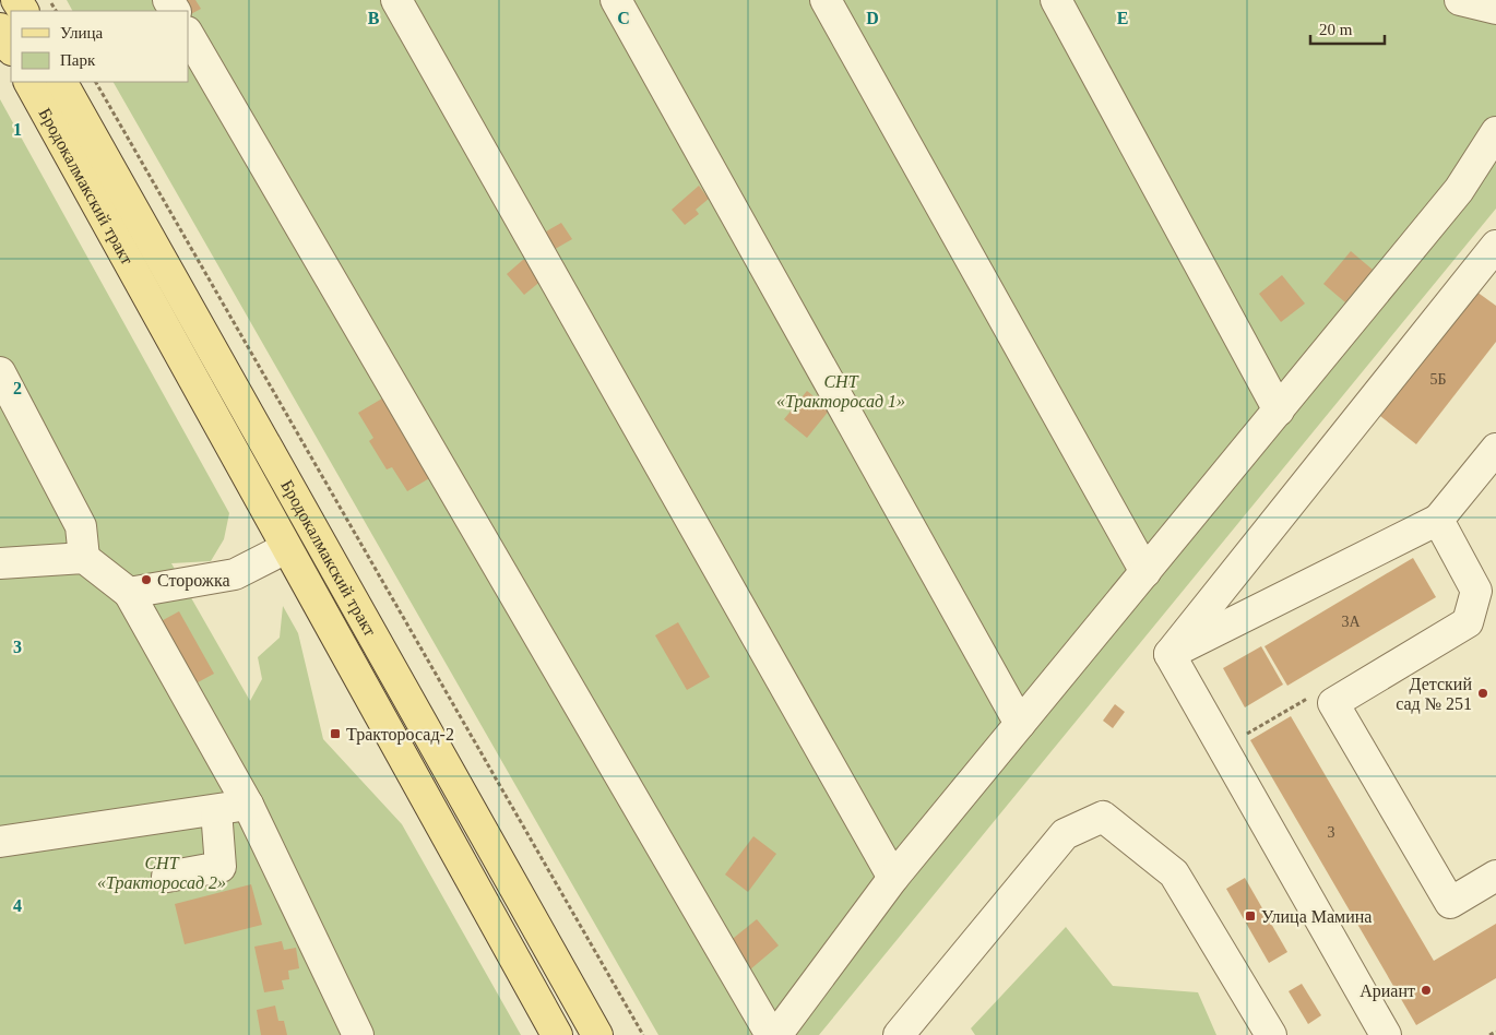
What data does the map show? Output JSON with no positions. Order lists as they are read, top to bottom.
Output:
{
  "streets": {
    "main road": ["Бродокалмакский тракт"]
  },
  "parks": ["СНТ «Тракторосад 1»", "СНТ «Тракторосад 2»"],
  "places": {
    "other": ["Сторожка", "Детский сад № 251", "Ариант"],
    "transit": ["Тракторосад-2", "Улица Мамина"]
  },
  "house_numbers": ["5Б", "3А", "3"],
  "legend": ["Улица", "Парк"],
  "scale_bar": "20 m",
  "grid": {
    "columns": [
      "B",
      "C",
      "D",
      "E"
    ],
    "rows": [
      "1",
      "2",
      "3",
      "4"
    ]
  }
}
